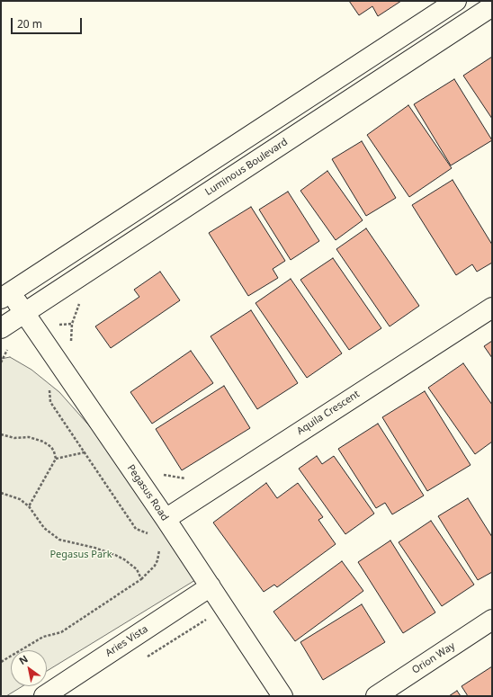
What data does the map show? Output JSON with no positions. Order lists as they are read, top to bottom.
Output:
{
  "streets": {
    "street": [
      "Luminous Boulevard",
      "Aquila Crescent",
      "Pegasus Road",
      "Aries Vista",
      "Orion Way"
    ]
  },
  "crossings": [
    ["Luminous Boulevard", "Pegasus Road"],
    ["Aquila Crescent", "Pegasus Road"],
    ["Pegasus Road", "Aries Vista"]
  ],
  "parks": ["Pegasus Park"],
  "scale_bar": "20 m",
  "north": "top left"
}
